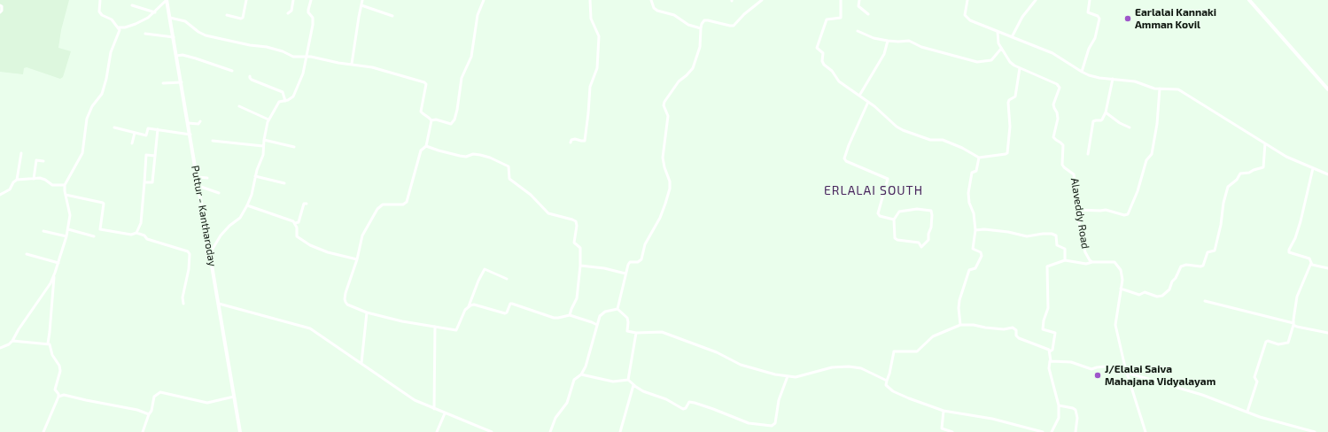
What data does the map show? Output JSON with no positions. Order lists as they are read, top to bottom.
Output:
{
  "streets": {
    "main road": ["Puttur - Kantharoday"],
    "street": ["Alaveddy Road"]
  },
  "districts": ["ERLALAI SOUTH"],
  "places": ["Earlalai Kannaki Amman Kovil", "J/Elalai Saiva Mahajana Vidyalayam"]
}
